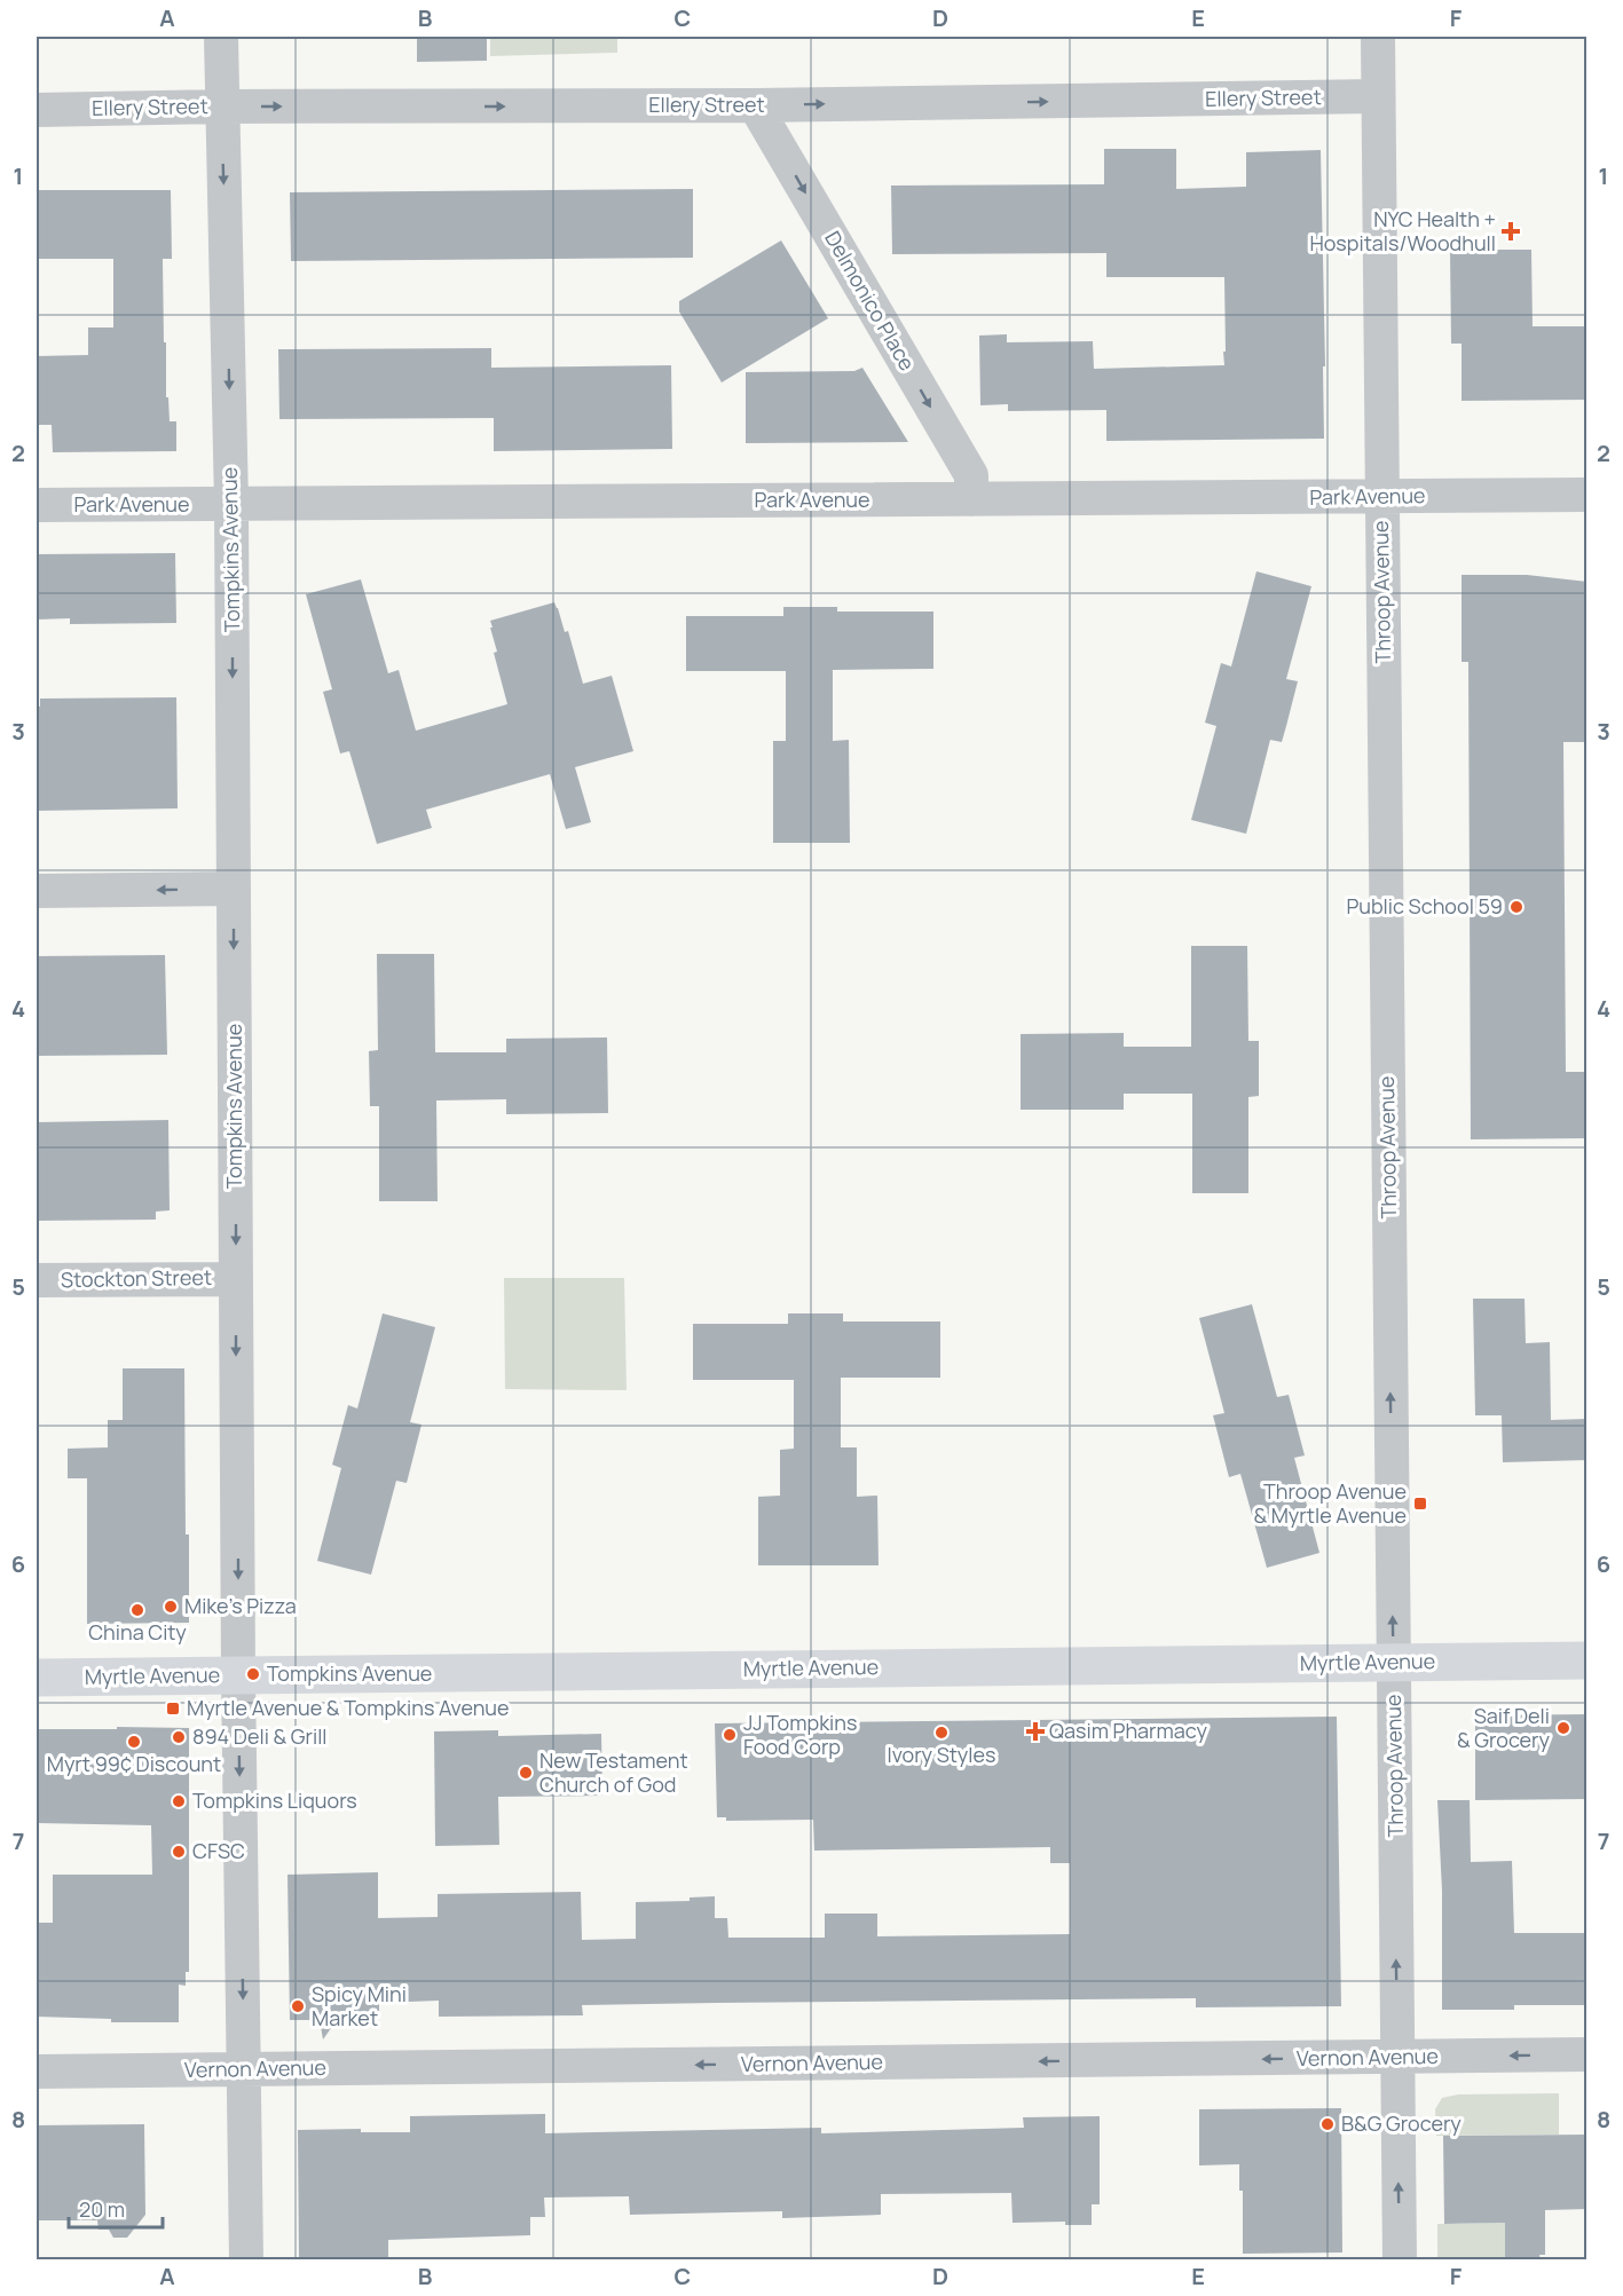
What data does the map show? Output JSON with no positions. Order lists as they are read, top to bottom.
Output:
{
  "streets": {
    "main road": ["Myrtle Avenue"],
    "street": [
      "Ellery Street",
      "Delmonico Place",
      "Park Avenue",
      "Tompkins Avenue",
      "Throop Avenue",
      "Stockton Street",
      "Vernon Avenue"
    ]
  },
  "crossings": [
    ["Ellery Street", "Delmonico Place"],
    ["Ellery Street", "Tompkins Avenue"],
    ["Ellery Street", "Throop Avenue"],
    ["Delmonico Place", "Park Avenue"],
    ["Park Avenue", "Tompkins Avenue"],
    ["Park Avenue", "Throop Avenue"],
    ["Tompkins Avenue", "Stockton Street"],
    ["Tompkins Avenue", "Myrtle Avenue"],
    ["Tompkins Avenue", "Vernon Avenue"],
    ["Throop Avenue", "Myrtle Avenue"],
    ["Throop Avenue", "Vernon Avenue"]
  ],
  "one_way": [
    "Ellery Street",
    "Delmonico Place",
    "Tompkins Avenue",
    "Throop Avenue",
    "Vernon Avenue"
  ],
  "places": {
    "health": ["NYC Health + Hospitals/Woodhull", "Qasim Pharmacy"],
    "other": [
      "Public School 59",
      "Mike's Pizza",
      "China City",
      "Tompkins Avenue",
      "Saif Deli & Grocery",
      "Ivory Styles",
      "JJ Tompkins Food Corp",
      "894 Deli & Grill",
      "Myrt 99¢ Discount",
      "New Testament Church of God",
      "Tompkins Liquors",
      "CFSC",
      "Spicy Mini Market",
      "B&G Grocery"
    ],
    "transit": ["Throop Avenue & Myrtle Avenue", "Myrtle Avenue & Tompkins Avenue"]
  },
  "scale_bar": "20 m",
  "grid": {
    "columns": [
      "A",
      "B",
      "C",
      "D",
      "E",
      "F"
    ],
    "rows": [
      "1",
      "2",
      "3",
      "4",
      "5",
      "6",
      "7",
      "8"
    ]
  }
}
